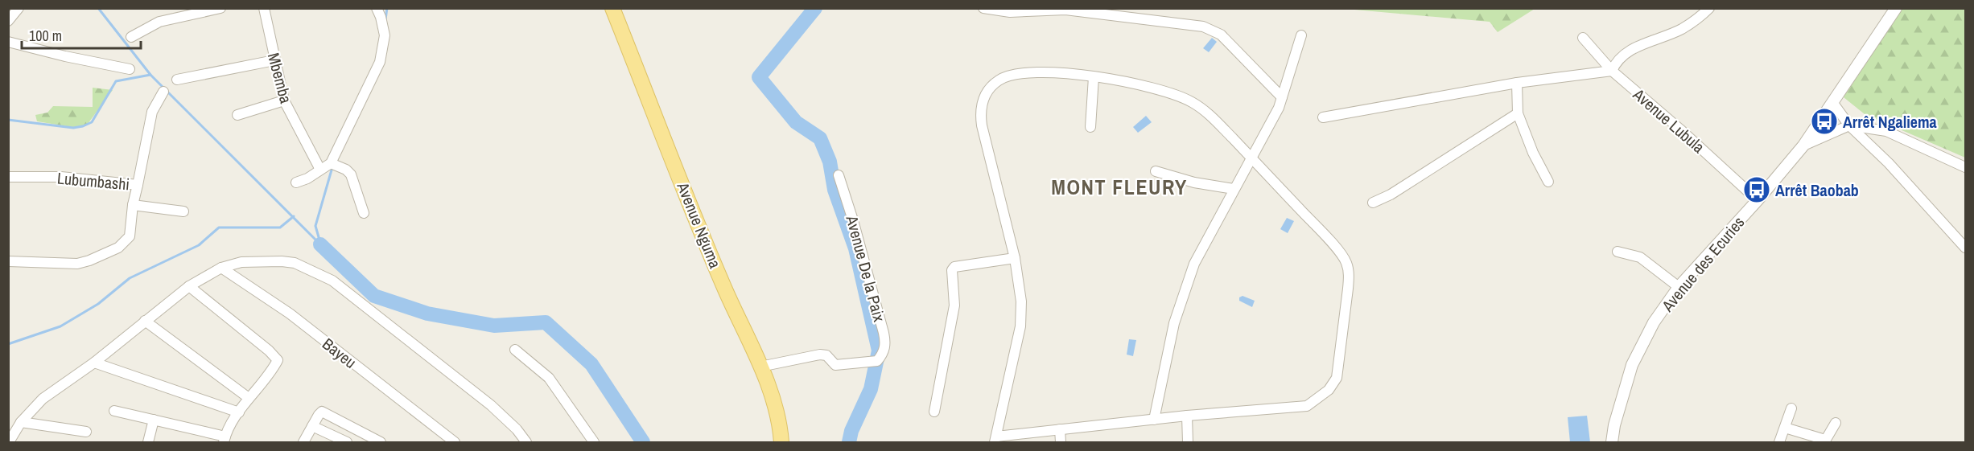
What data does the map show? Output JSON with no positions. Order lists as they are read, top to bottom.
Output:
{
  "streets": {
    "main road": ["Avenue Nguma"],
    "street": [
      "Mbemba",
      "Avenue Lubula",
      "Lubumbashi",
      "Avenue des Ecuries",
      "Avenue De la Paix",
      "Bayeu"
    ]
  },
  "crossings": [
    ["Avenue Lubula", "Avenue des Ecuries"],
    ["Avenue Nguma", "Avenue De la Paix"]
  ],
  "districts": ["MONT FLEURY"],
  "places": {
    "bus stop": ["Arrêt Ngaliema", "Arrêt Baobab"]
  },
  "scale_bar": "100 m"
}
